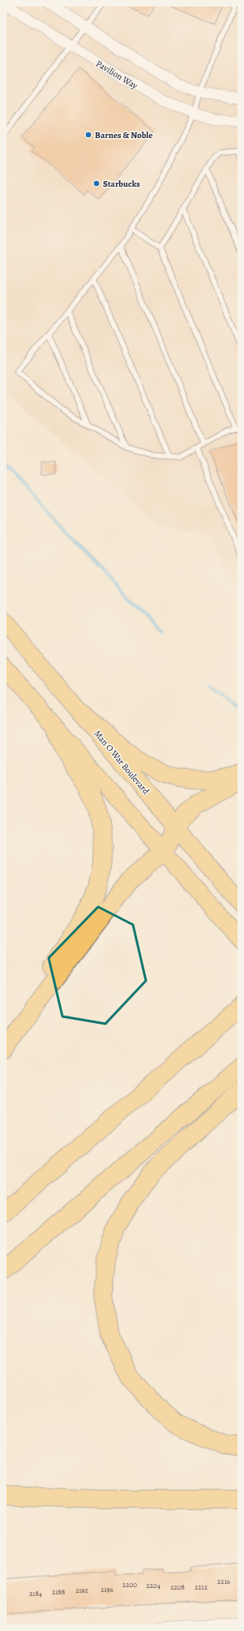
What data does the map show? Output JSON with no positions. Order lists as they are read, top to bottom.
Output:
{
  "streets": {
    "main road": ["Man O War Boulevard"],
    "street": ["Pavilion Way"]
  },
  "places": ["Barnes & Noble", "Starbucks"],
  "house_numbers": [
    "2216",
    "2200",
    "2204",
    "2208",
    "2212",
    "2196",
    "2192",
    "2188",
    "2184"
  ]
}
